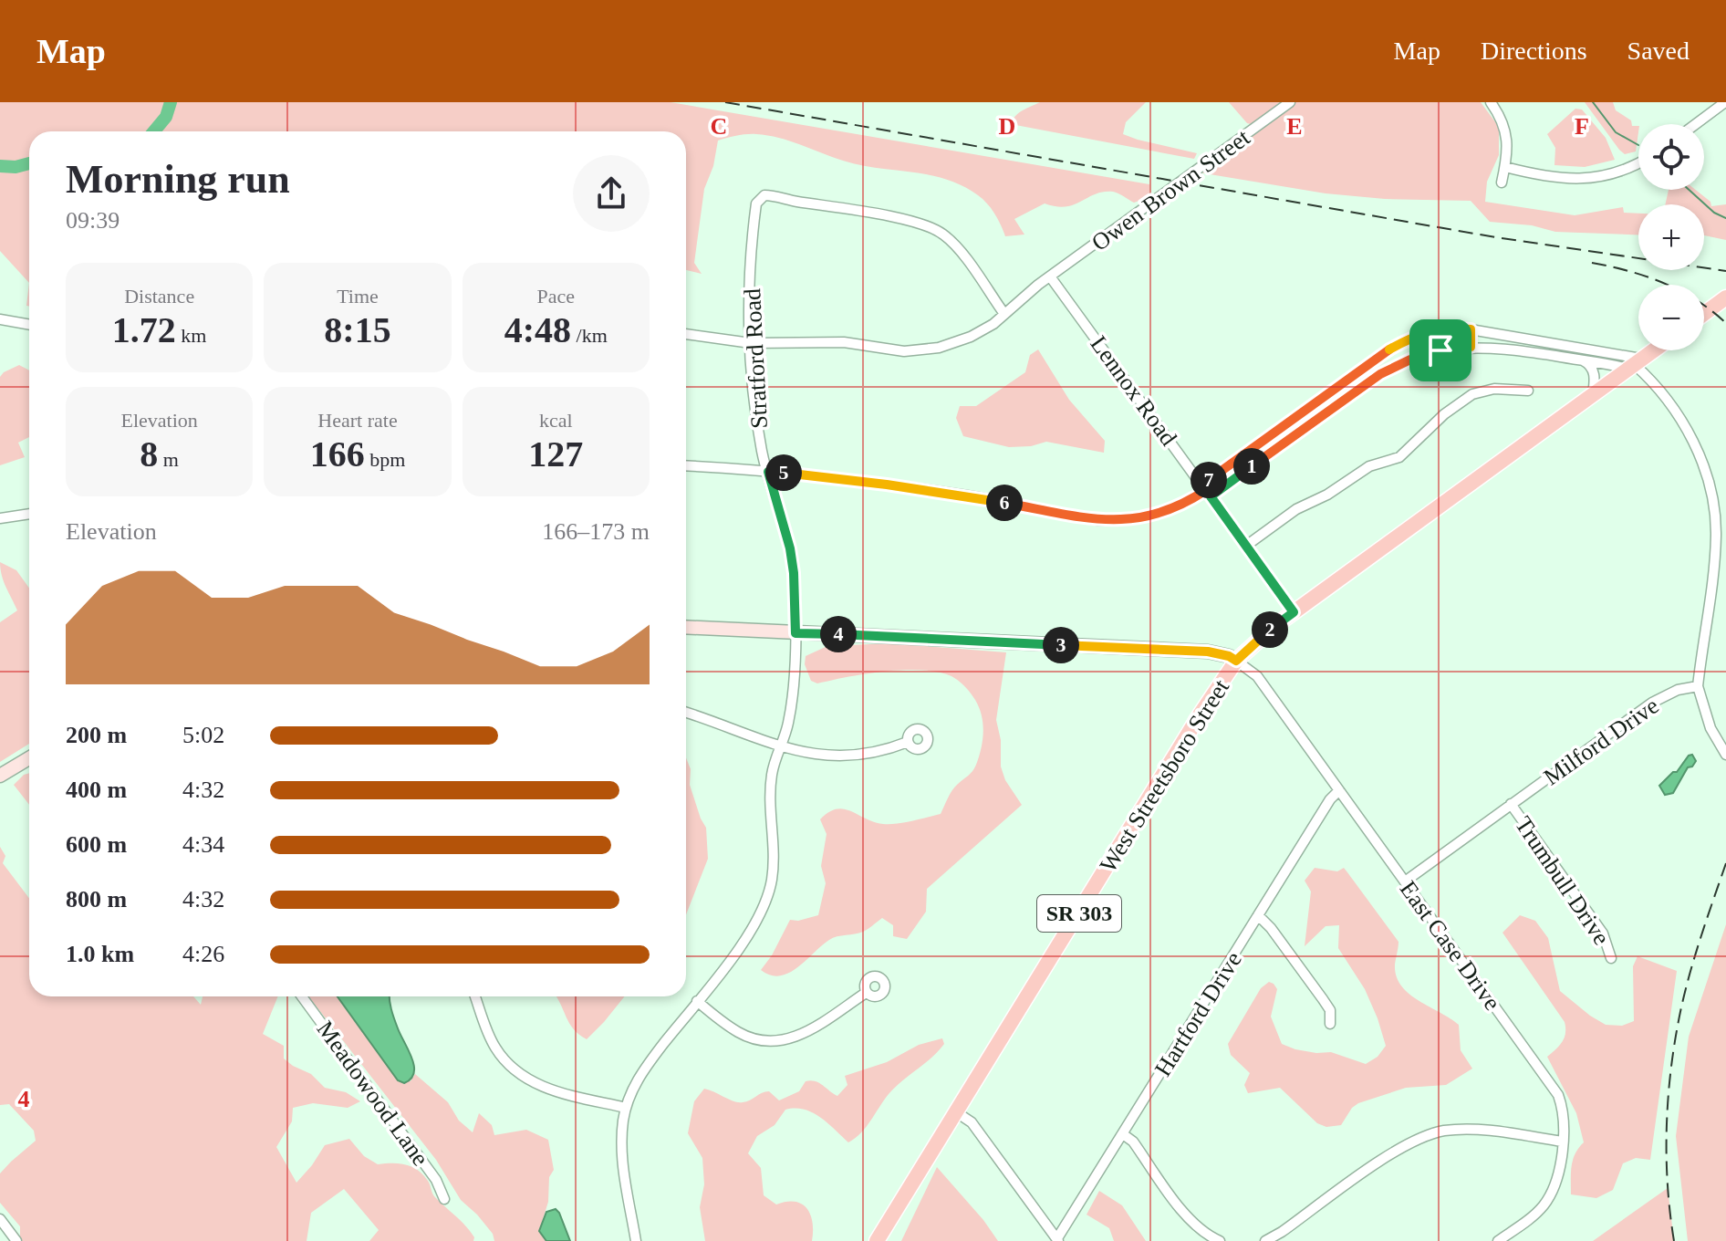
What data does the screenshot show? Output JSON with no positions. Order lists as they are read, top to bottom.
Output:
{
  "streets": {
    "main road": ["West Streetsboro Street", "SR 303"],
    "street": [
      "Owen Brown Street",
      "Stratford Road",
      "Lennox Road",
      "Milford Drive",
      "Trumbull Drive",
      "East Case Drive",
      "Hartford Drive",
      "Meadowood Lane"
    ]
  },
  "crossings": [
    ["Owen Brown Street", "Stratford Road"],
    ["Owen Brown Street", "Lennox Road"],
    ["Lennox Road", "West Streetsboro Street"],
    ["Milford Drive", "Trumbull Drive"],
    ["Milford Drive", "East Case Drive"],
    ["West Streetsboro Street", "East Case Drive"],
    ["East Case Drive", "Hartford Drive"]
  ],
  "page": {
    "header": "Map",
    "nav": ["Map", "Directions", "Saved"],
    "map_buttons": ["+", "−"],
    "heading": ["Morning run", "09:39"],
    "stats": [
      ["Distance", "1.72 km"],
      ["Time", "8:15"],
      ["Pace", "4:48 /km"],
      ["Elevation", "8 m"],
      ["Heart rate", "166 bpm"],
      ["kcal", "127"]
    ],
    "pins": [
      "1",
      "5",
      "7",
      "6",
      "2",
      "4",
      "3"
    ],
    "chart": ["Elevation", "166–173 m"],
    "list": [
      {
        "name": "200 m",
        "note": "5:02"
      },
      {
        "name": "400 m",
        "note": "4:32"
      },
      {
        "name": "600 m",
        "note": "4:34"
      },
      {
        "name": "800 m",
        "note": "4:32"
      },
      {
        "name": "1.0 km",
        "note": "4:26"
      }
    ]
  },
  "grid": {
    "columns": [
      "C",
      "D",
      "E",
      "F"
    ],
    "rows": ["4"]
  }
}
